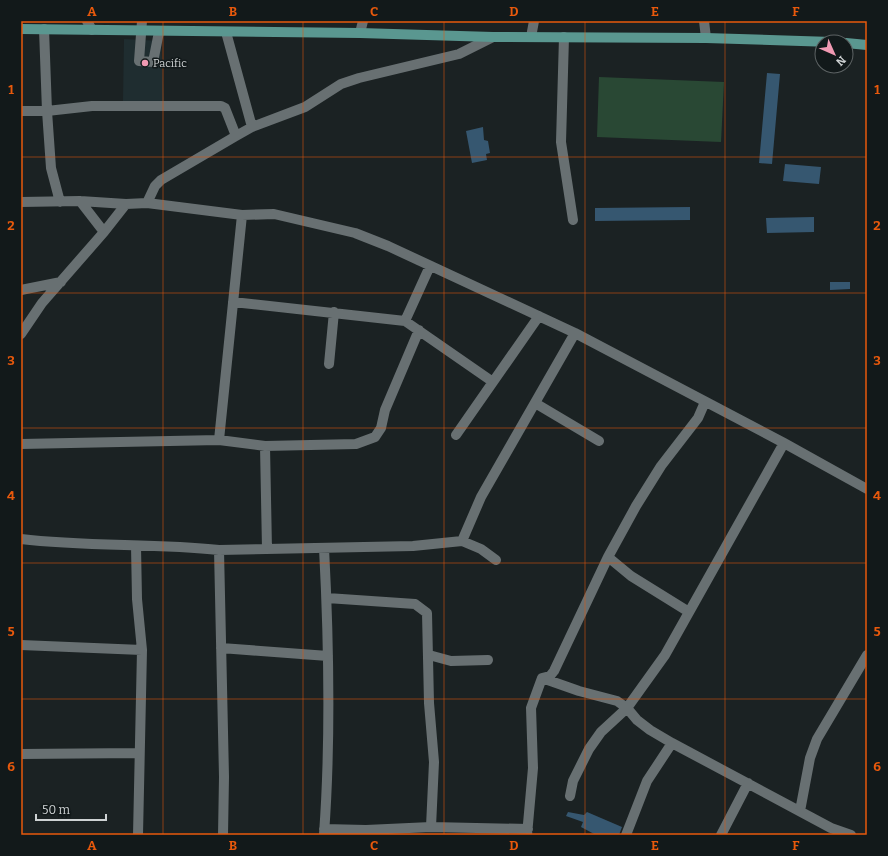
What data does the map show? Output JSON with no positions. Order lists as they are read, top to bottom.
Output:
{
  "places": ["Pacific"],
  "scale_bar": "50 m",
  "north": "bottom right",
  "grid": {
    "columns": [
      "A",
      "B",
      "C",
      "D",
      "E",
      "F"
    ],
    "rows": [
      "1",
      "2",
      "3",
      "4",
      "5",
      "6"
    ]
  }
}
